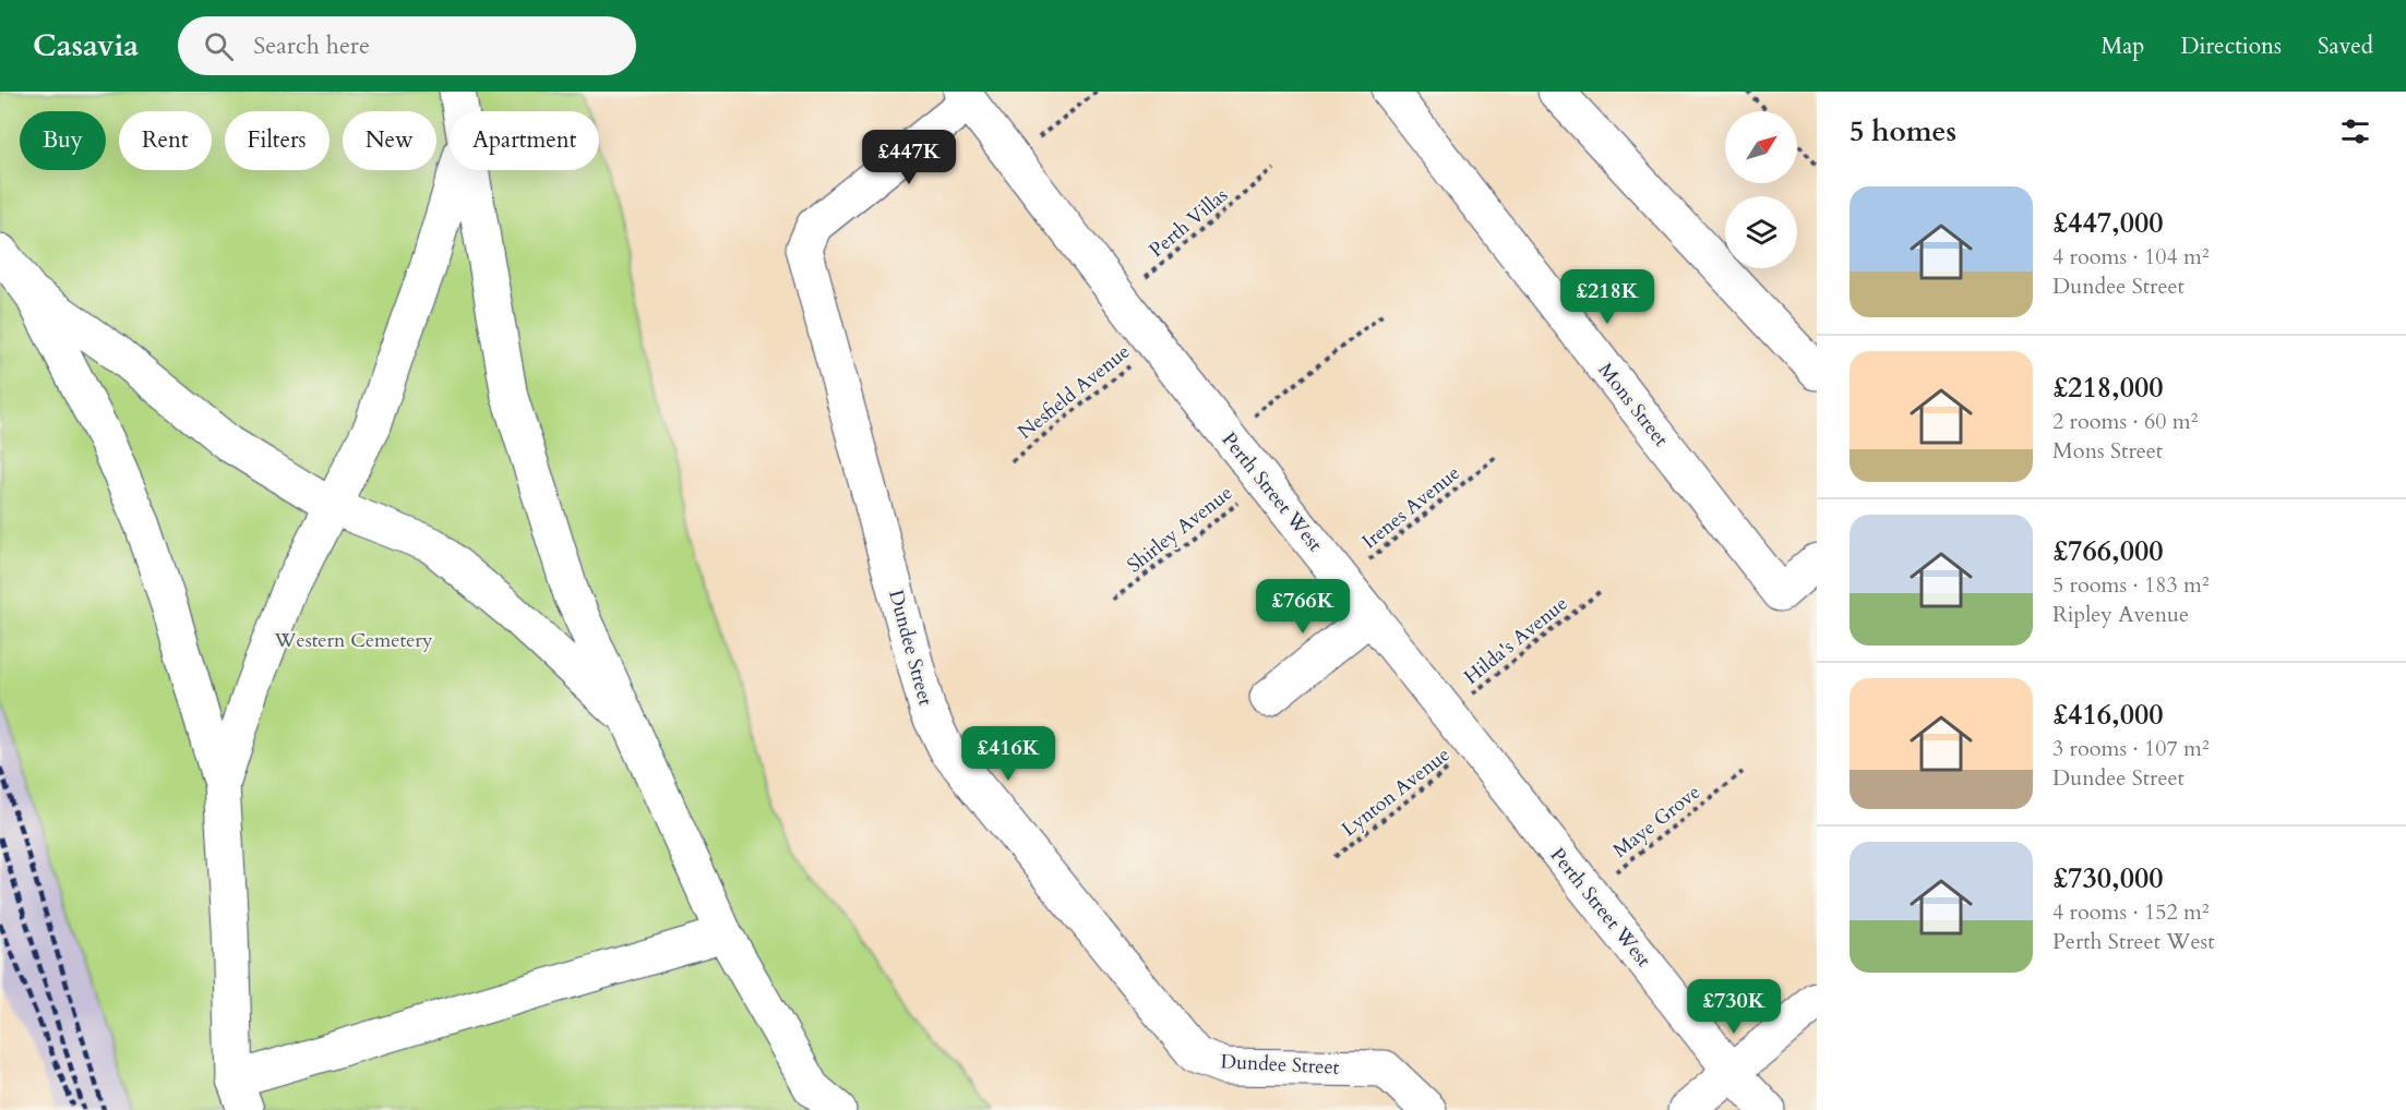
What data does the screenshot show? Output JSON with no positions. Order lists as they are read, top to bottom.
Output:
{
  "streets": {
    "street": ["Mons Street", "Perth Street West", "Dundee Street"],
    "path": [
      "Perth Villas",
      "Nesfield Avenue",
      "Irenes Avenue",
      "Shirley Avenue",
      "Hilda's Avenue",
      "Lynton Avenue",
      "Maye Grove"
    ]
  },
  "crossings": [
    ["Perth Villas", "Perth Street West"],
    ["Nesfield Avenue", "Perth Street West"],
    ["Perth Street West", "Irenes Avenue"],
    ["Perth Street West", "Shirley Avenue"],
    ["Perth Street West", "Hilda's Avenue"],
    ["Perth Street West", "Dundee Street"],
    ["Perth Street West", "Lynton Avenue"],
    ["Perth Street West", "Maye Grove"]
  ],
  "parks": ["Western Cemetery"],
  "north": "top right",
  "page": {
    "header": "Casavia",
    "search": "Search here",
    "nav": ["Map", "Directions", "Saved"],
    "heading": "5 homes",
    "chip": [
      "Buy",
      "Rent",
      "Filters",
      "New",
      "Apartment"
    ],
    "price": [
      "£447K",
      "£218K",
      "£766K",
      "£416K",
      "£730K"
    ],
    "list": [
      {
        "name": "£447,000",
        "note": "4 rooms · 104 m² · Dundee Street"
      },
      {
        "name": "£218,000",
        "note": "2 rooms · 60 m² · Mons Street"
      },
      {
        "name": "£766,000",
        "note": "5 rooms · 183 m² · Ripley Avenue"
      },
      {
        "name": "£416,000",
        "note": "3 rooms · 107 m² · Dundee Street"
      },
      {
        "name": "£730,000",
        "note": "4 rooms · 152 m² · Perth Street West"
      }
    ]
  }
}
